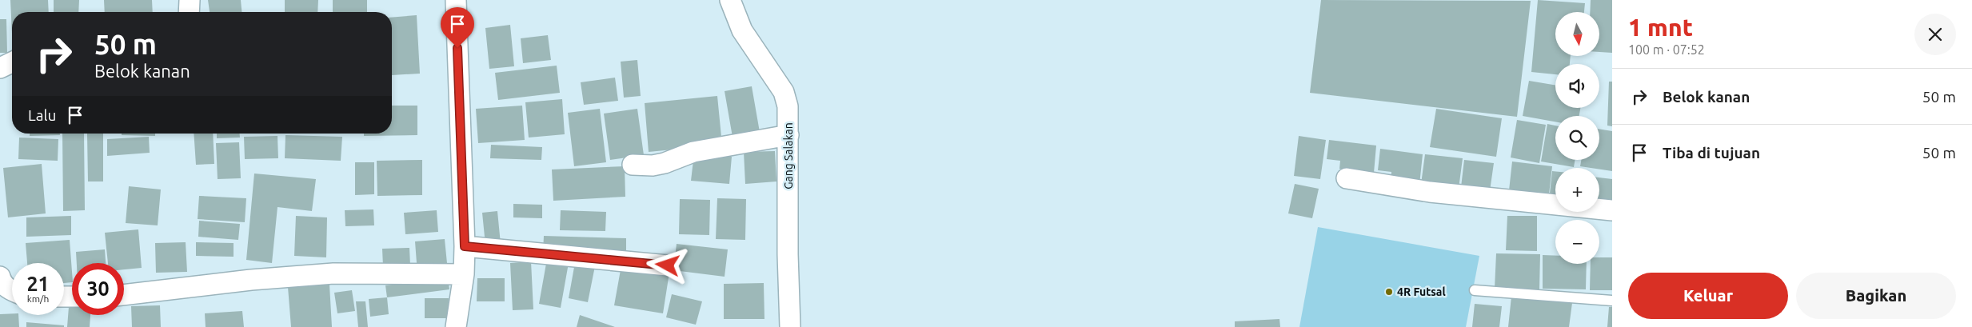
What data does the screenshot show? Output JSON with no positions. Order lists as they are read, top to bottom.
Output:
{
  "streets": {
    "street": ["Gang Salakan"]
  },
  "places": ["4R Futsal"],
  "north": "bottom",
  "page": {
    "heading": ["1 mnt", "100 m · 07:52"],
    "map_buttons": ["+", "−"],
    "turn": ["50 m", "Belok kanan"],
    "list": [
      {
        "name": "Belok kanan",
        "value": "50 m"
      },
      {
        "name": "Tiba di tujuan",
        "value": "50 m"
      }
    ],
    "then": "Lalu",
    "speed": "21 km/h",
    "limit": "30",
    "buttons": ["Keluar", "Bagikan"]
  }
}
